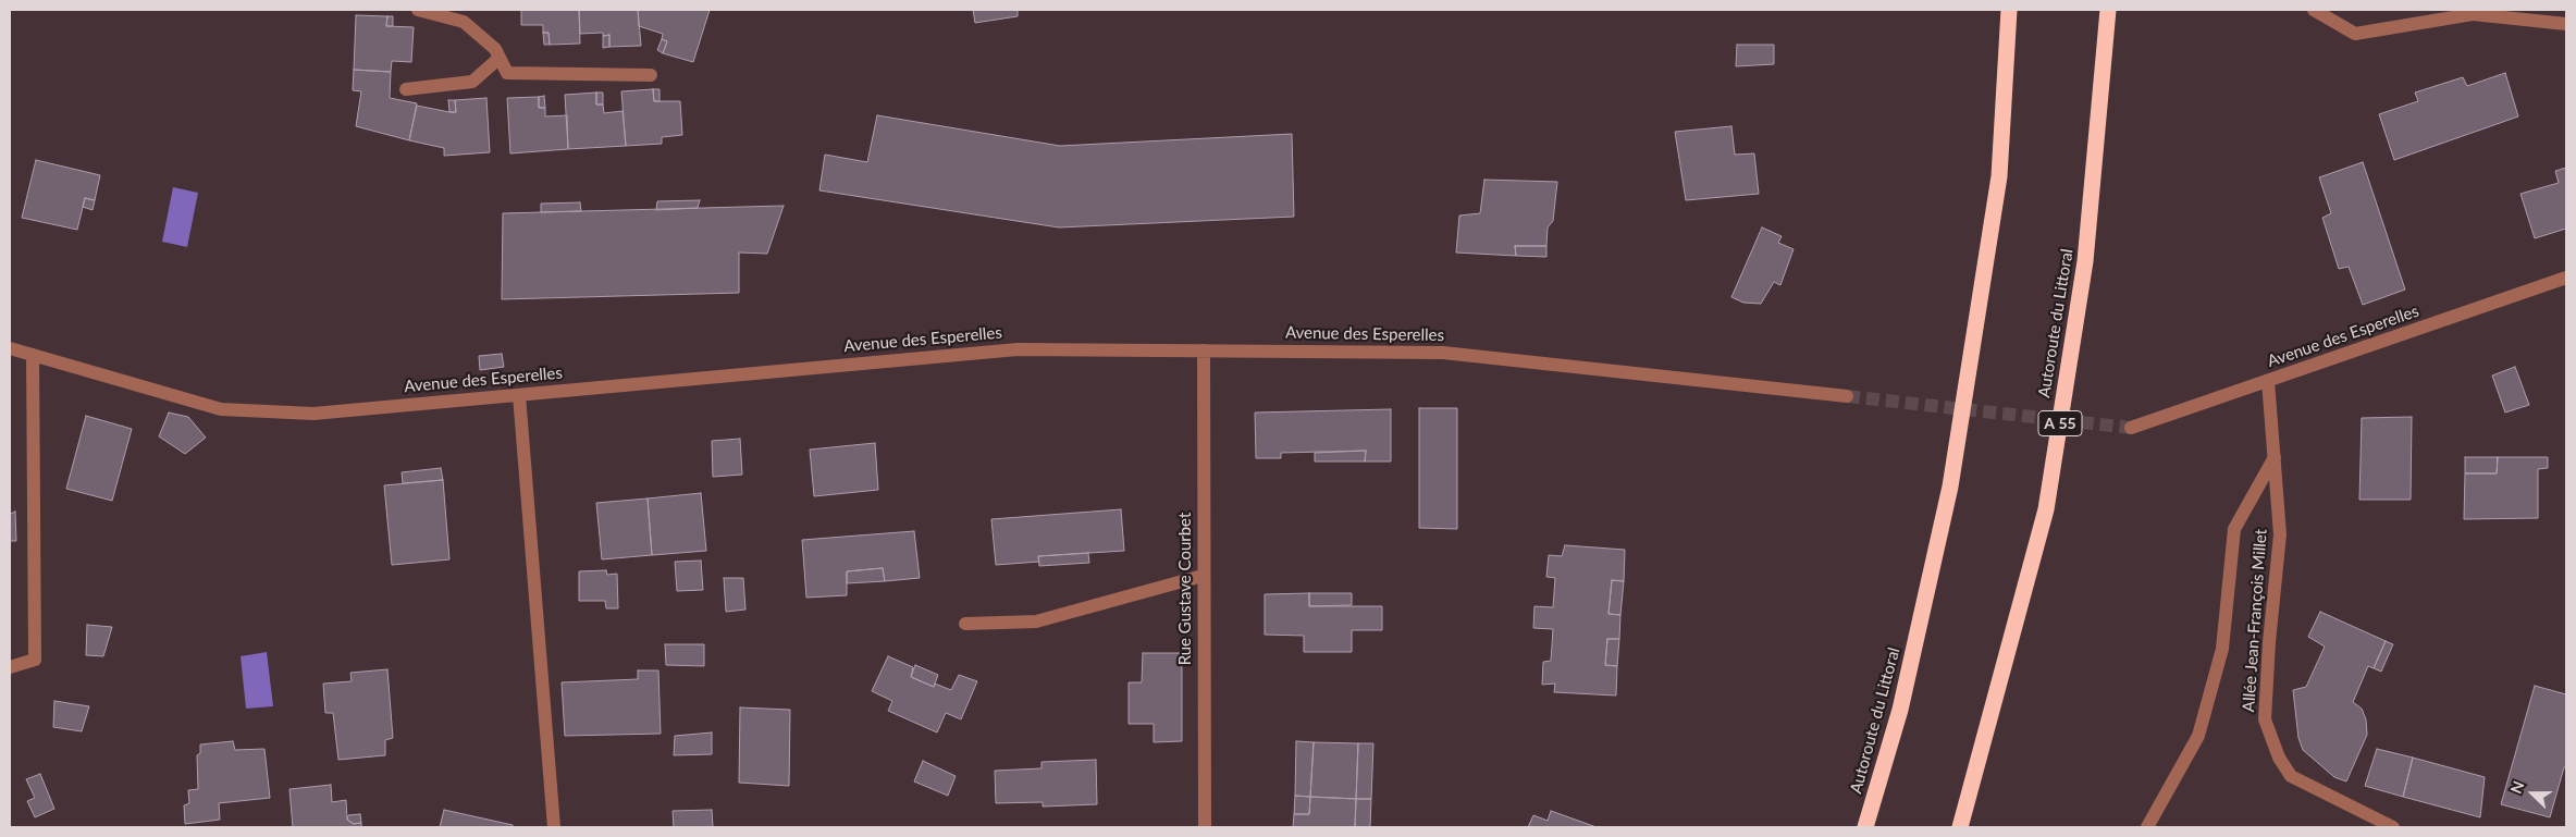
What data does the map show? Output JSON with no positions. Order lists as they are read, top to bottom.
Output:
{
  "streets": {
    "highway": ["Autoroute du Littoral", "A 55"],
    "street": ["Avenue des Esperelles", "Rue Gustave Courbet", "Allée Jean-François Millet"]
  },
  "crossings": [
    ["Avenue des Esperelles", "Rue Gustave Courbet"],
    ["Avenue des Esperelles", "Allée Jean-François Millet"]
  ],
  "north": "left"
}
